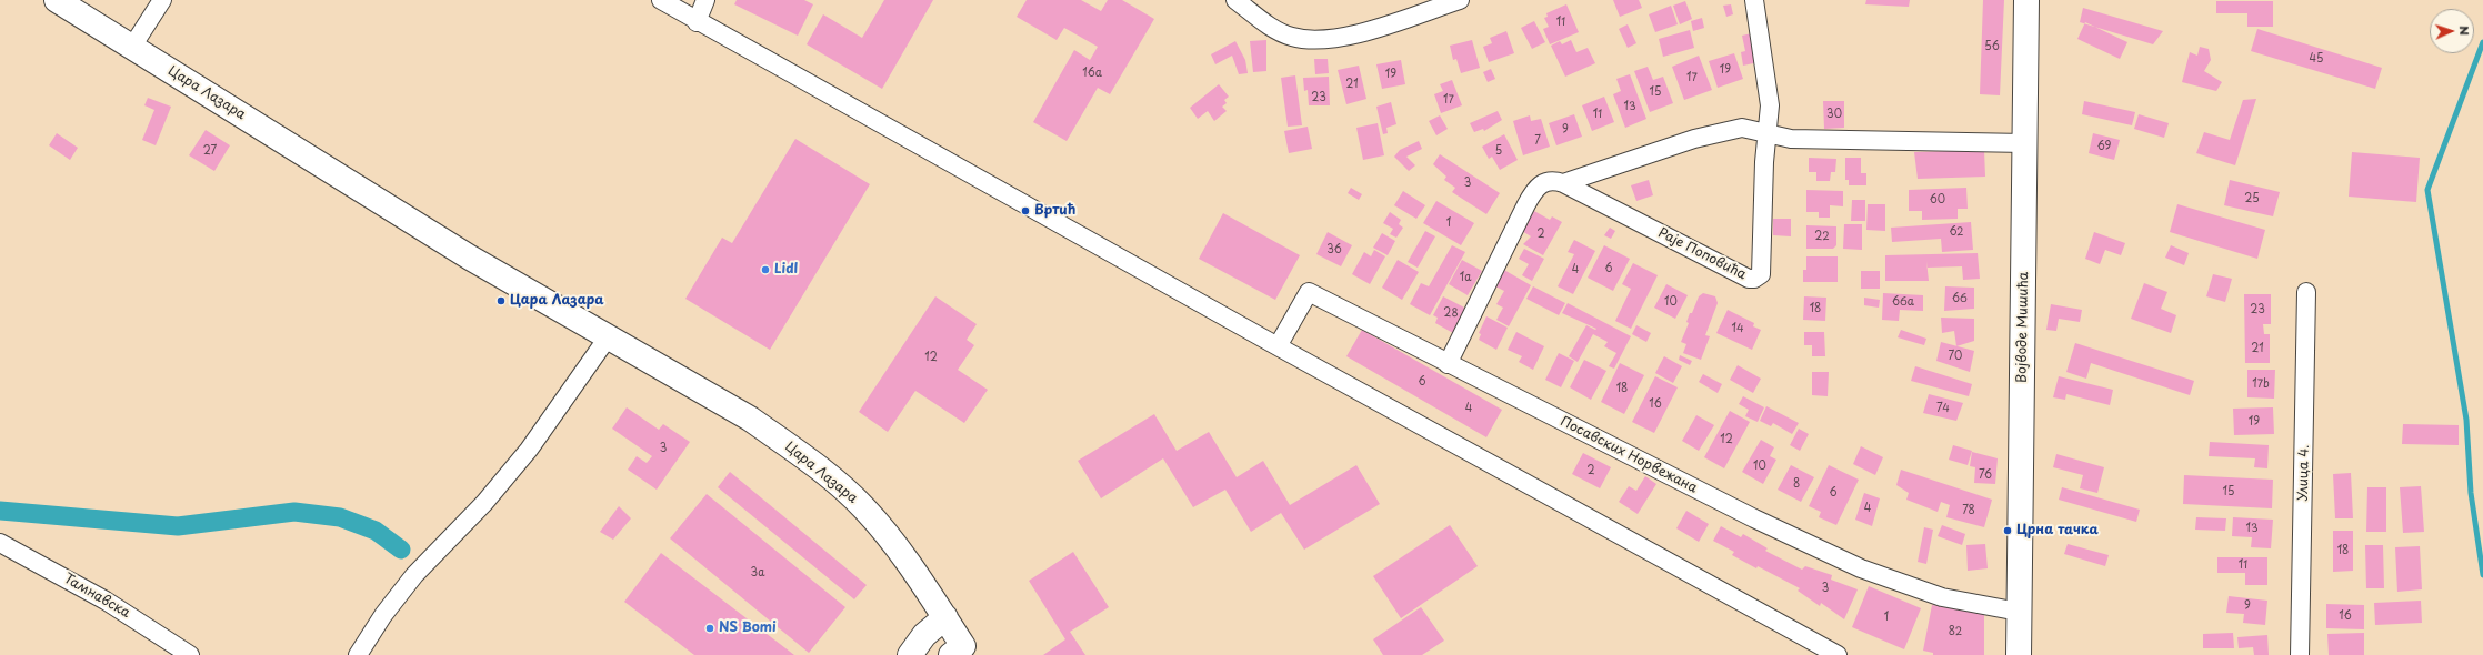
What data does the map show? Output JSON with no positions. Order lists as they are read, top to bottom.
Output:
{
  "streets": {
    "main road": ["Цара Лазара", "Војводе Мишића"],
    "street": [
      "Раје Поповића",
      "Посавских Норвежана",
      "Улица 4.",
      "Тамнавска"
    ]
  },
  "crossings": [
    ["Раје Поповића", "Војводе Мишића"],
    ["Раје Поповића", "Посавских Норвежана"],
    ["Војводе Мишића", "Посавских Норвежана"]
  ],
  "places": [
    "Вртић",
    "Lidl",
    "Цара Лазара",
    "Црна тачка",
    "NS Bomi"
  ],
  "house_numbers": [
    "11",
    "56",
    "45",
    "19",
    "16a",
    "19",
    "17",
    "21",
    "15",
    "23",
    "17",
    "13",
    "11",
    "30",
    "9",
    "7",
    "69",
    "27",
    "5",
    "3",
    "25",
    "60",
    "1",
    "62",
    "2",
    "22",
    "36",
    "6",
    "4",
    "1a",
    "66",
    "10",
    "66a",
    "18",
    "23",
    "28",
    "14",
    "21",
    "70",
    "12",
    "6",
    "17b",
    "18",
    "16",
    "4",
    "74",
    "19",
    "12",
    "3",
    "10",
    "2",
    "76",
    "8",
    "15",
    "6",
    "4",
    "78",
    "13",
    "18",
    "11",
    "3a",
    "3",
    "9",
    "16",
    "1",
    "82"
  ],
  "north": "right"
}
